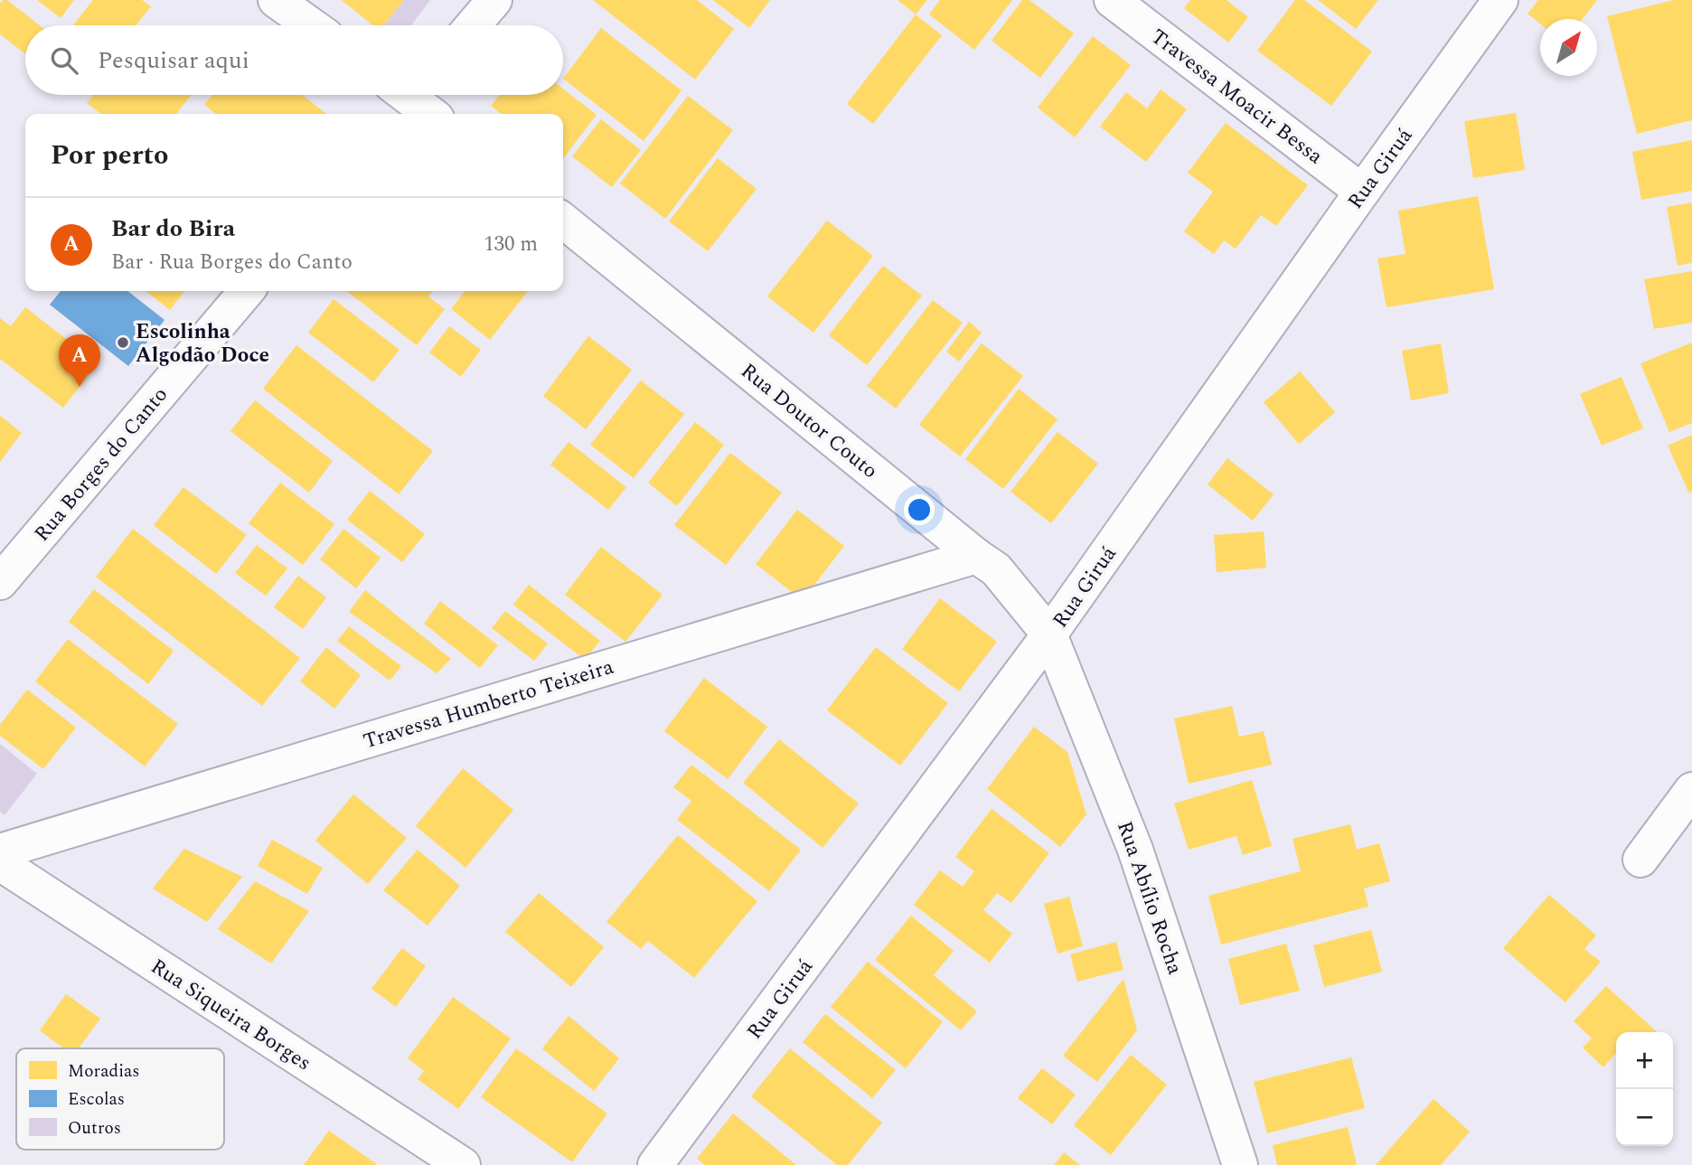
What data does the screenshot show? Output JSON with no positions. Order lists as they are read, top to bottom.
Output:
{
  "streets": {
    "street": [
      "Travessa Moacir Bessa",
      "Rua Giruá",
      "Rua Doutor Couto",
      "Rua Borges do Canto",
      "Travessa Humberto Teixeira",
      "Rua Abílio Rocha",
      "Rua Siqueira Borges"
    ]
  },
  "crossings": [
    ["Travessa Moacir Bessa", "Rua Giruá"],
    ["Rua Giruá", "Rua Doutor Couto"],
    ["Rua Giruá", "Rua Abílio Rocha"],
    ["Rua Doutor Couto", "Travessa Humberto Teixeira"],
    ["Rua Doutor Couto", "Rua Abílio Rocha"]
  ],
  "places": ["Escolinha Algodão Doce"],
  "legend": ["Moradias", "Escolas", "Outros"],
  "north": "top right",
  "page": {
    "search": "Pesquisar aqui",
    "heading": "Por perto",
    "list": [
      {
        "mark": "A",
        "name": "Bar do Bira",
        "note": "Bar · Rua Borges do Canto",
        "value": "130 m"
      }
    ],
    "pins": "A",
    "map_buttons": ["+", "−"]
  }
}
